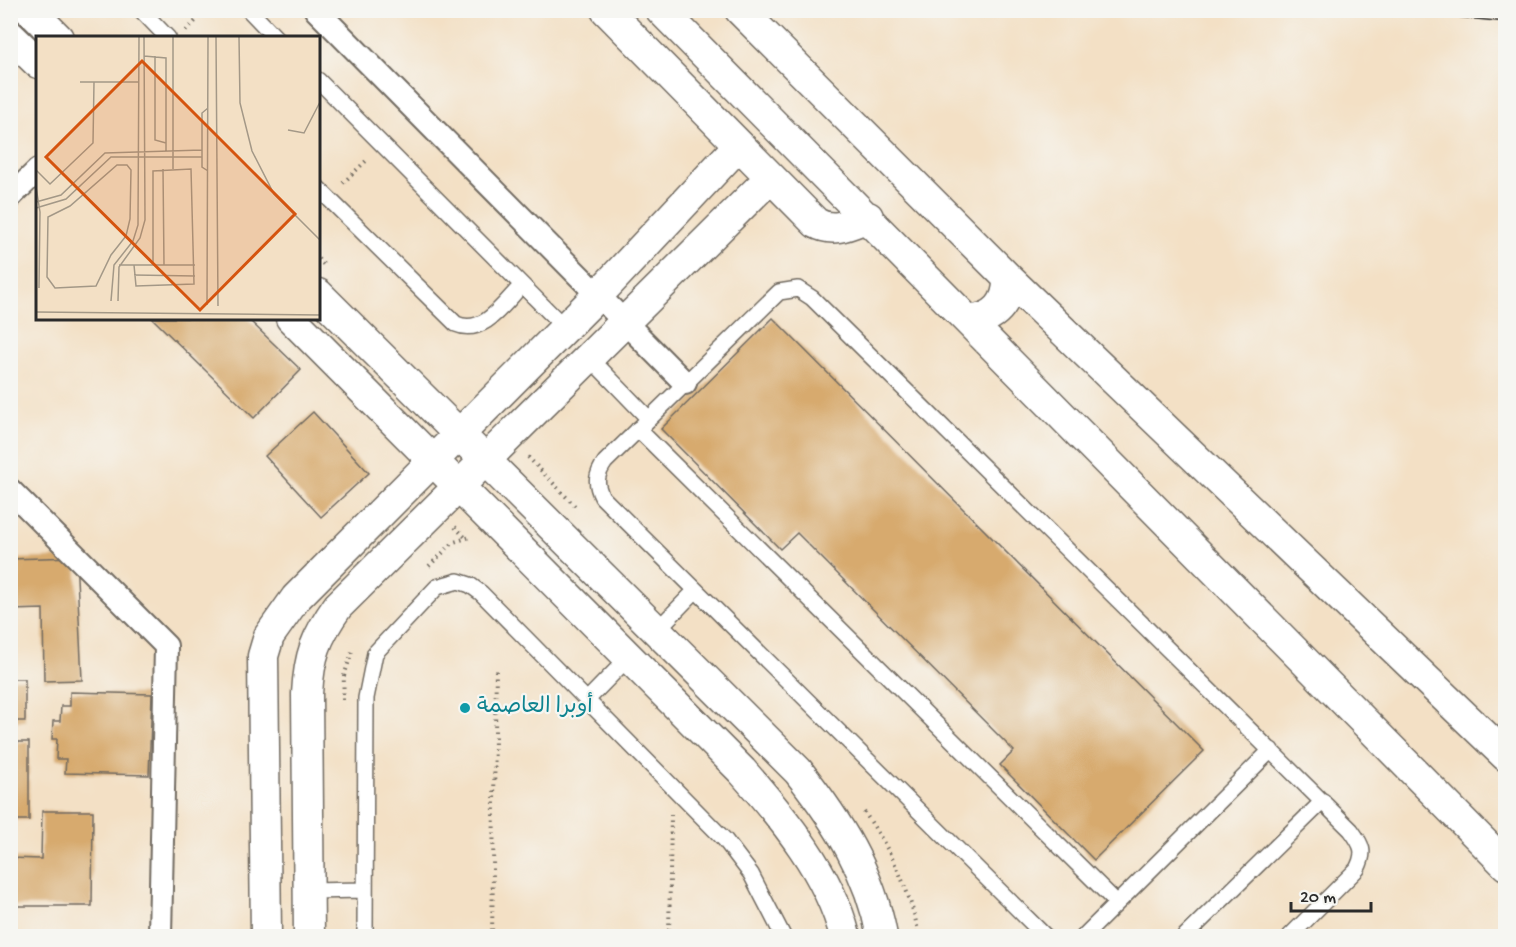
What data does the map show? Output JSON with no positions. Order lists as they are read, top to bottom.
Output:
{
  "places": ["أوبرا العاصمة"],
  "scale_bar": "20 m"
}
